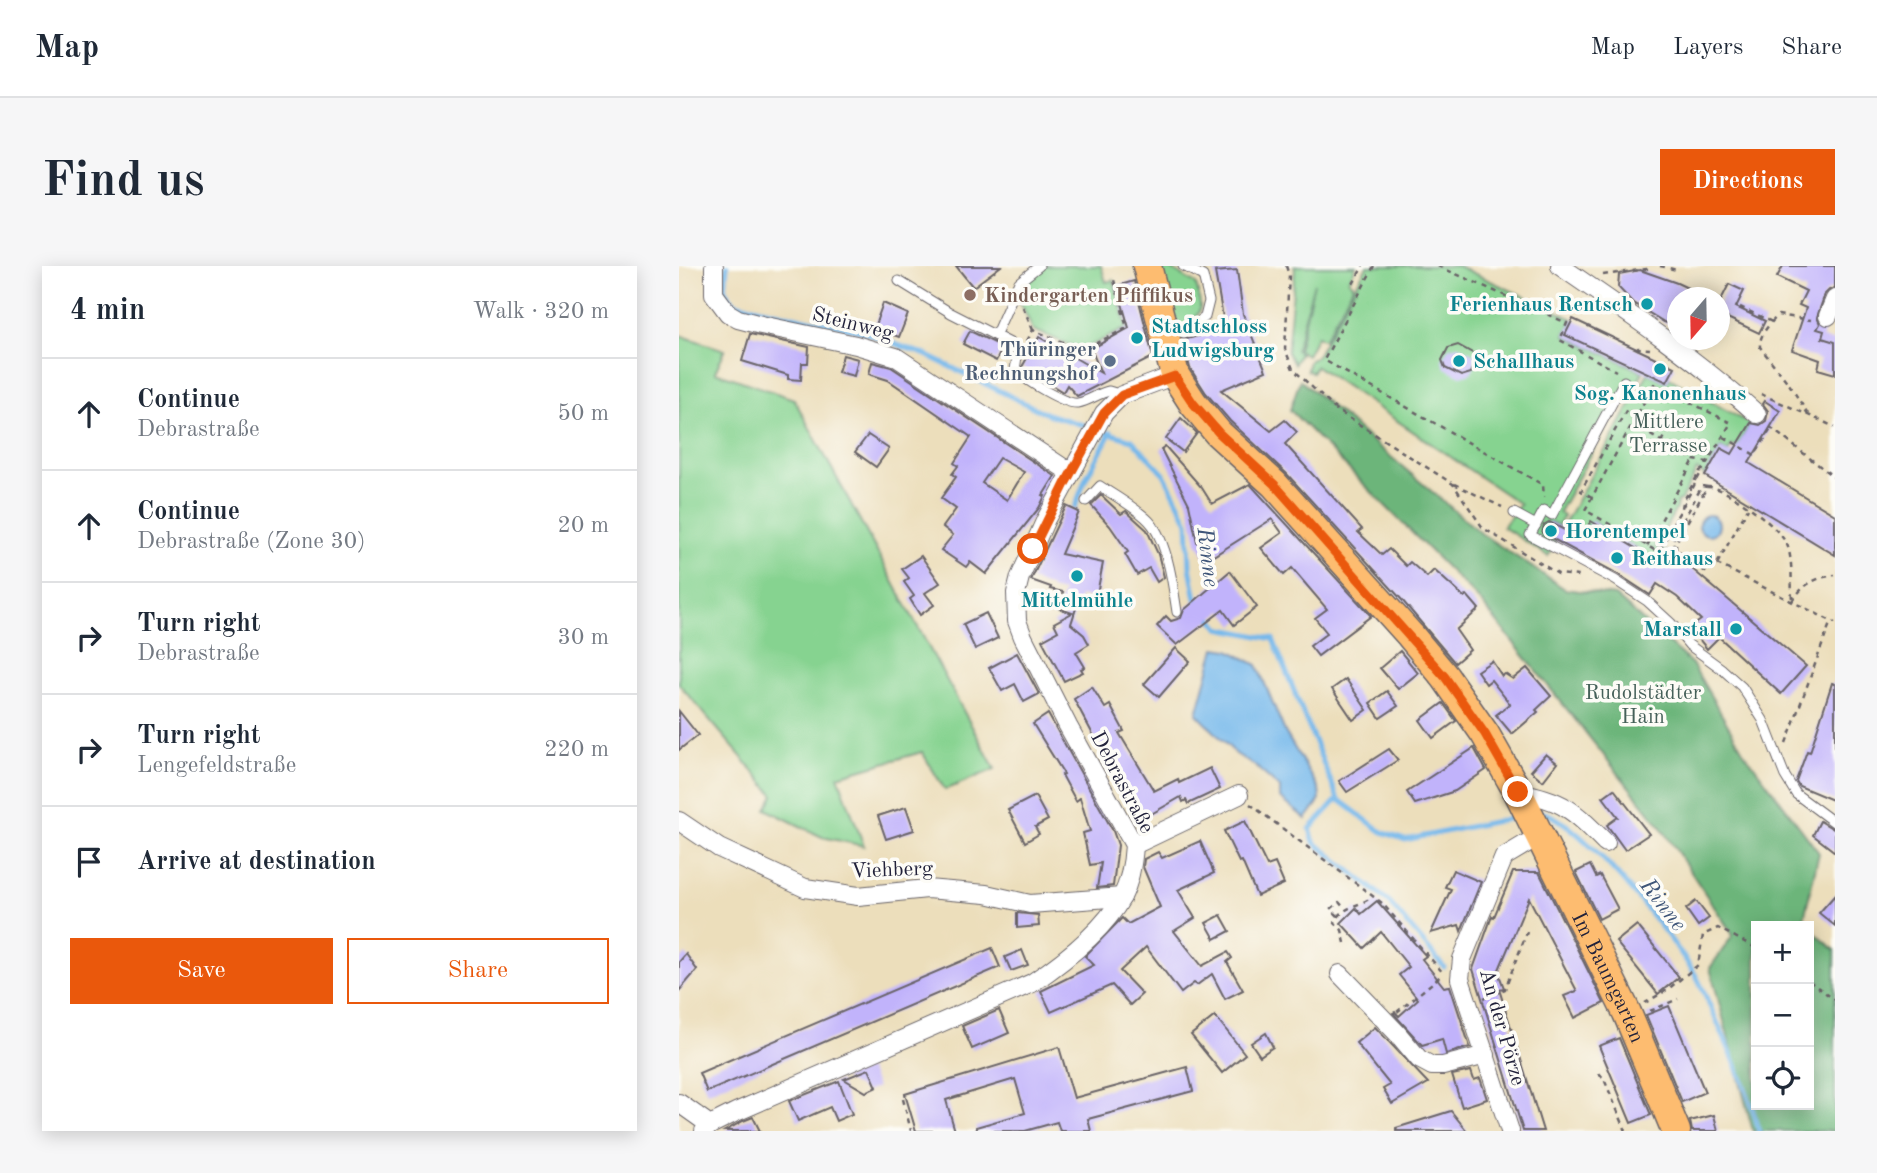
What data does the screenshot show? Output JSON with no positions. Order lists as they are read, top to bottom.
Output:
{
  "streets": {
    "main road": ["Im Baumgarten"],
    "street": [
      "Steinweg",
      "Debrastraße",
      "Viehberg",
      "An der Pörze"
    ]
  },
  "crossings": [
    ["Steinweg", "Debrastraße"],
    ["Debrastraße", "Viehberg"],
    ["Im Baumgarten", "An der Pörze"]
  ],
  "water": ["Rinne"],
  "parks": ["Mittlere Terrasse", "Rudolstädter Hain"],
  "places": [
    "Kindergarten Pfiffikus",
    "Ferienhaus Rentsch",
    "Stadtschloss Ludwigsburg",
    "Thüringer Rechnungshof",
    "Schallhaus",
    "Sog. Kanonenhaus",
    "Horentempel",
    "Reithaus",
    "Mittelmühle",
    "Marstall"
  ],
  "north": "bottom",
  "page": {
    "header": "Map",
    "nav": ["Map", "Layers", "Share"],
    "buttons": [
      "Directions",
      ["Save", "Share"]
    ],
    "title": "Find us",
    "heading": ["4 min", "Walk · 320 m"],
    "list": [
      ["Continue", "Debrastraße", "50 m"],
      ["Continue", "Debrastraße (Zone 30)", "20 m"],
      ["Turn right", "Debrastraße", "30 m"],
      ["Turn right", "Lengefeldstraße", "220 m"],
      "Arrive at destination"
    ],
    "map_buttons": ["+", "−"]
  }
}
